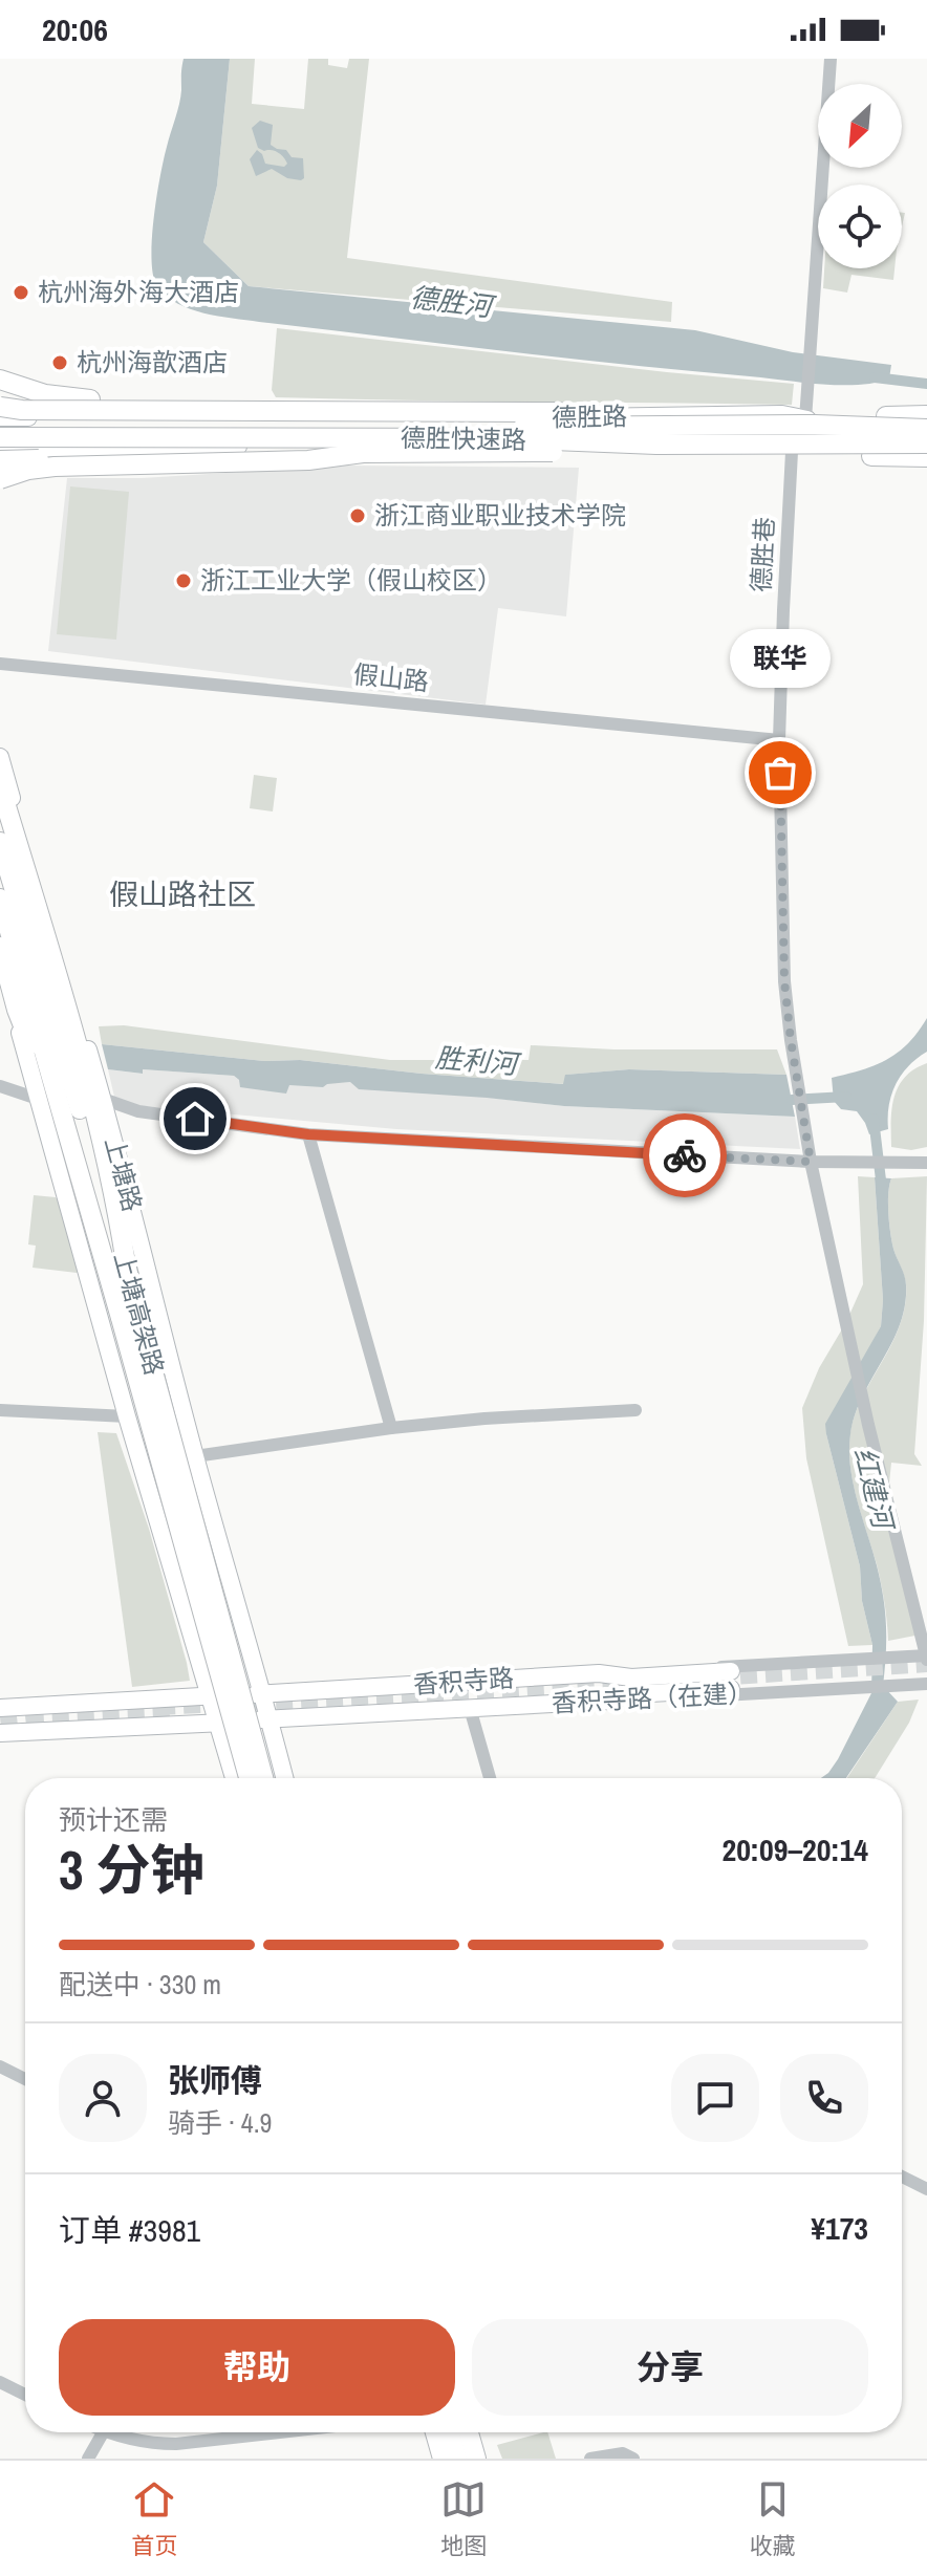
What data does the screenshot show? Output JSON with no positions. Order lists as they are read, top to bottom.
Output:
{
  "streets": {
    "highway": ["德胜快速路", "上塘高架路"],
    "main road": [
      "德胜路",
      "上塘路",
      "香积寺路",
      "香积寺路（在建）"
    ],
    "street": ["德胜巷", "假山路"]
  },
  "crossings": [
    ["德胜路", "德胜快速路"],
    ["德胜路", "德胜巷"],
    ["德胜快速路", "德胜巷"],
    ["德胜巷", "假山路"],
    ["德胜巷", "香积寺路"],
    ["上塘路", "香积寺路"],
    ["上塘路", "香积寺路（在建）"]
  ],
  "districts": ["假山路社区"],
  "water": ["德胜河", "胜利河", "红建河"],
  "places": [
    "杭州海外海大酒店",
    "杭州海歆酒店",
    "浙江商业职业技术学院",
    "浙江工业大学（假山校区）",
    "联华"
  ],
  "north": "bottom left",
  "page": {
    "status": "20:06",
    "bubble": "联华",
    "heading": ["3 分钟", "预计还需", "20:09–20:14"],
    "panel": [
      "张师傅",
      "骑手 · 4.9",
      "订单 #3981",
      "¥173"
    ],
    "bar": "配送中 · 330 m",
    "buttons": ["帮助", "分享"],
    "tabs": ["首页", "地图", "收藏"]
  }
}
